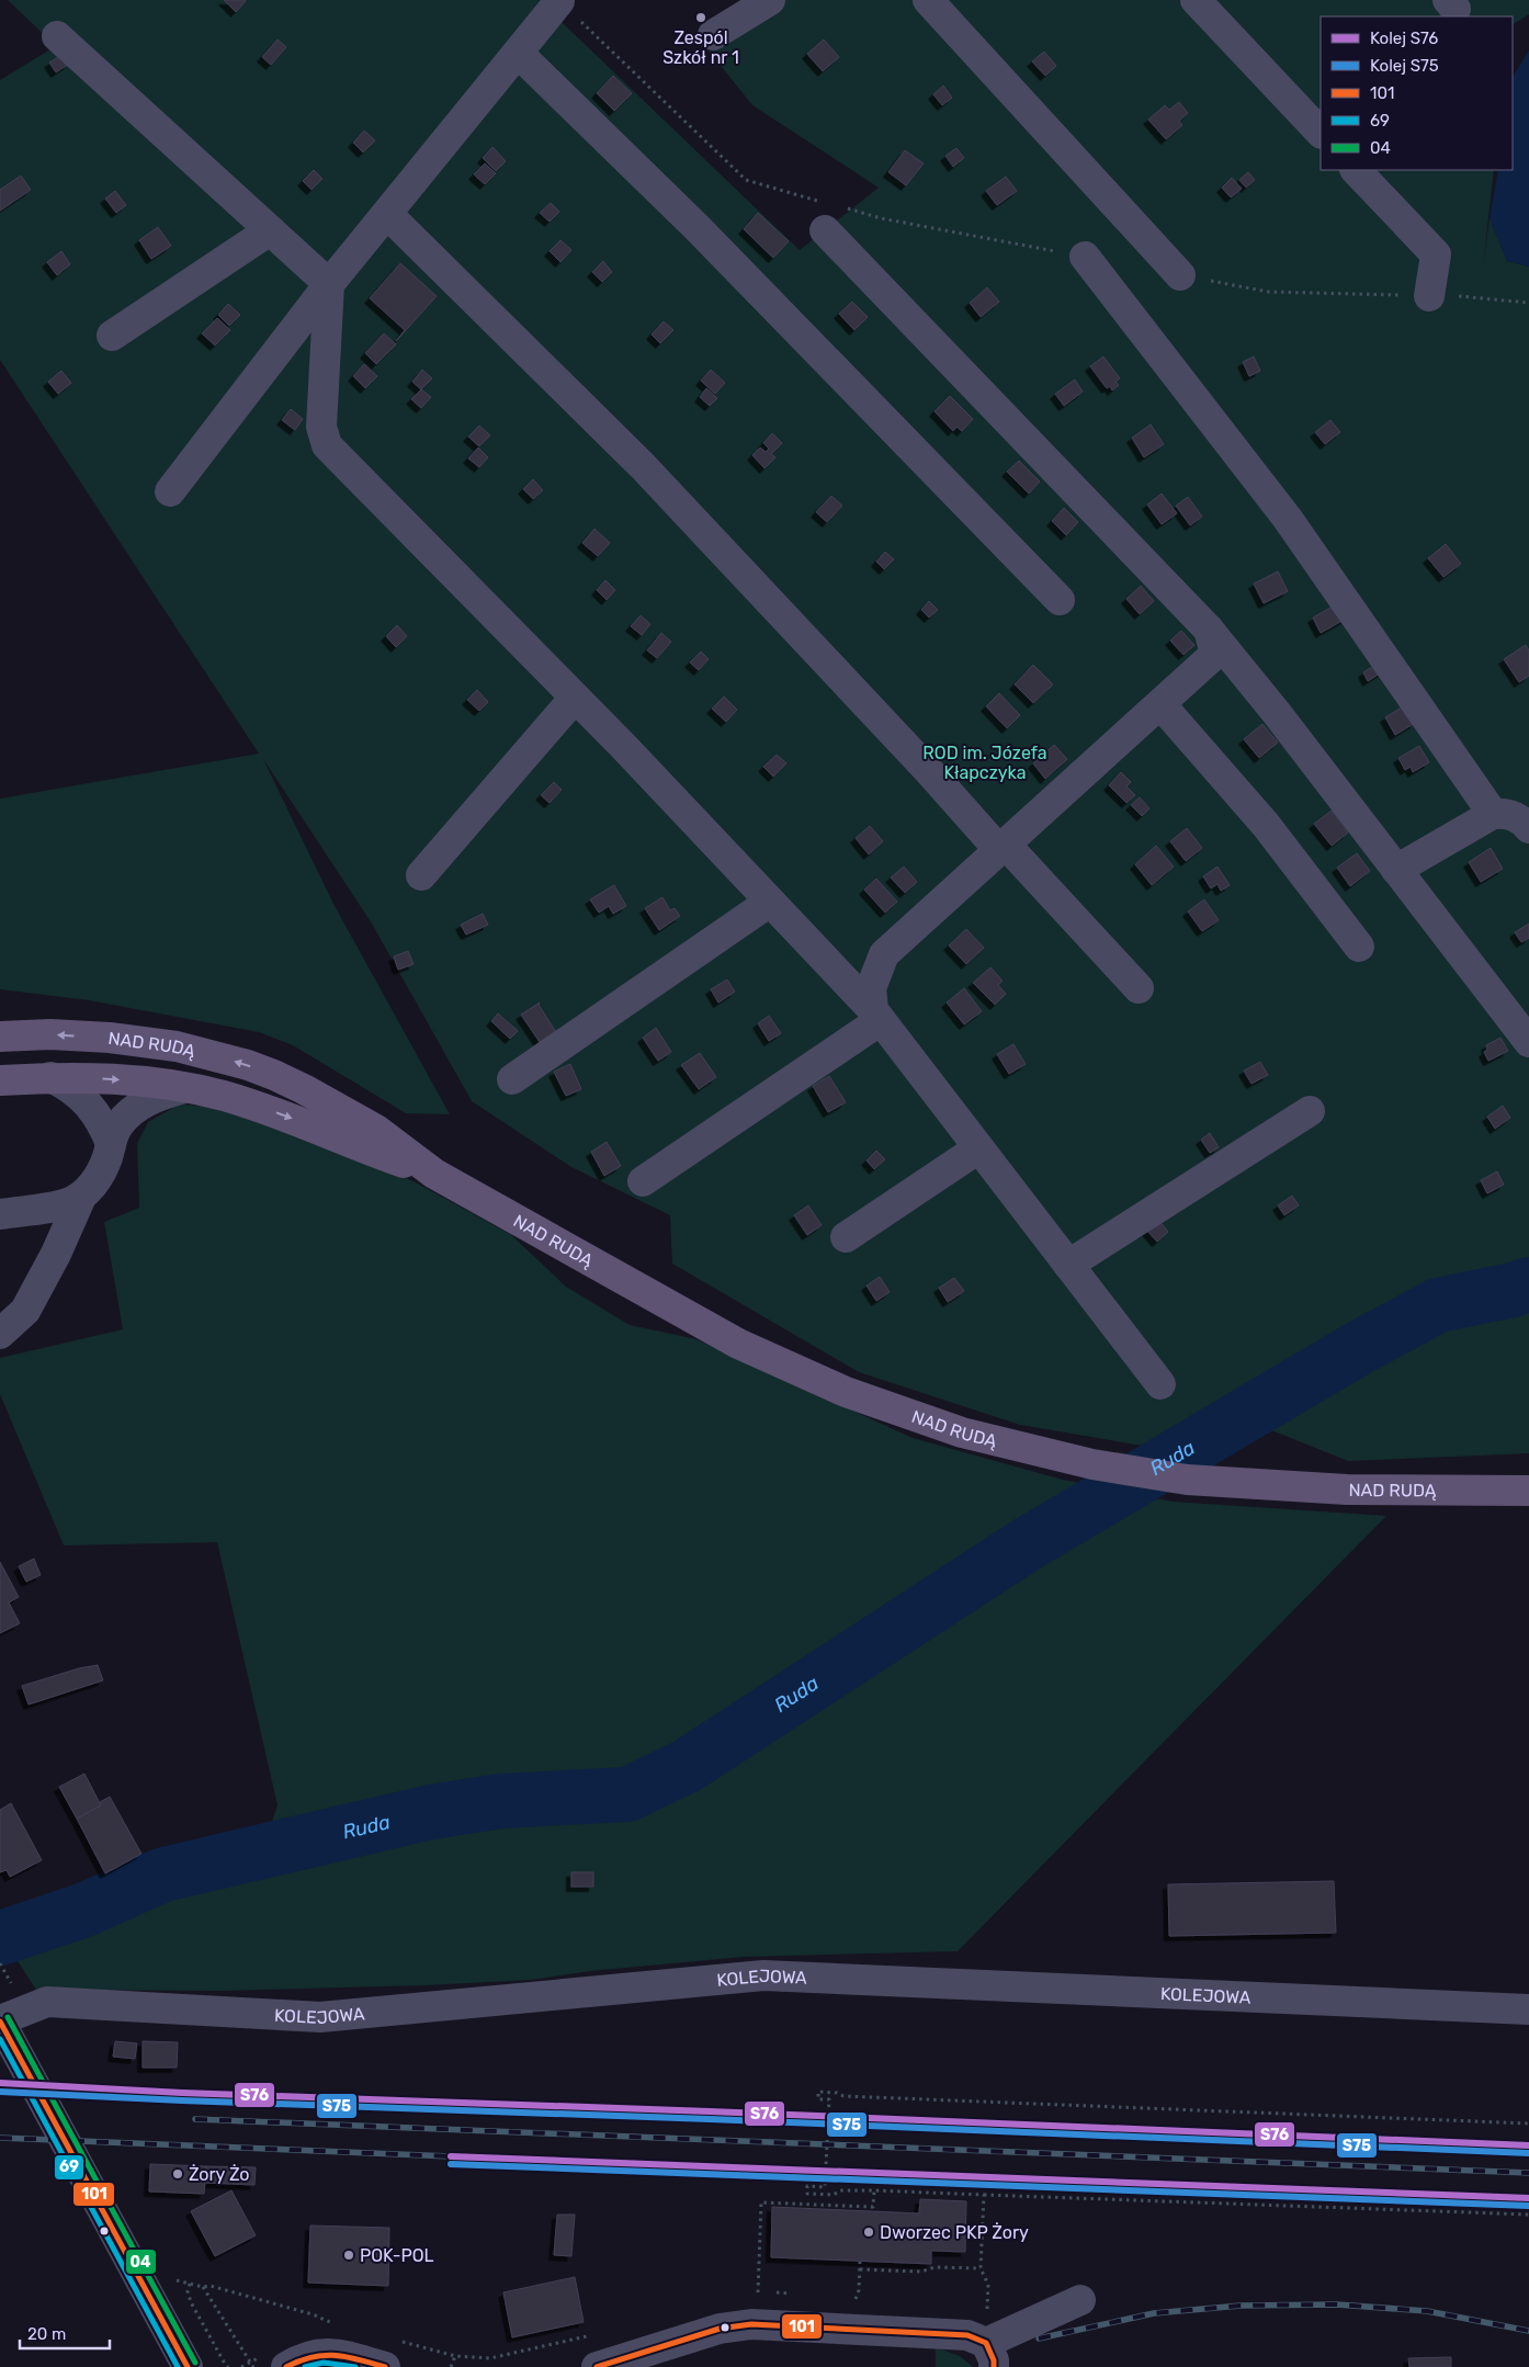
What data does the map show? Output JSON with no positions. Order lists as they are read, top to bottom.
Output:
{
  "streets": {
    "main road": ["NAD RUDĄ"],
    "street": ["KOLEJOWA"]
  },
  "water": ["Ruda"],
  "parks": ["ROD im. Józefa Kłapczyka"],
  "places": [
    "Zespól Szkół nr 1",
    "Żory Żo",
    "Dworzec PKP Żory",
    "POK-POL"
  ],
  "lines": [
    "transit line 04",
    "transit line 101",
    "transit line 69",
    "rail line S76",
    "rail line S75"
  ],
  "legend": [
    "Kolej S76",
    "Kolej S75",
    "101",
    "69",
    "04"
  ],
  "scale_bar": "20 m"
}
